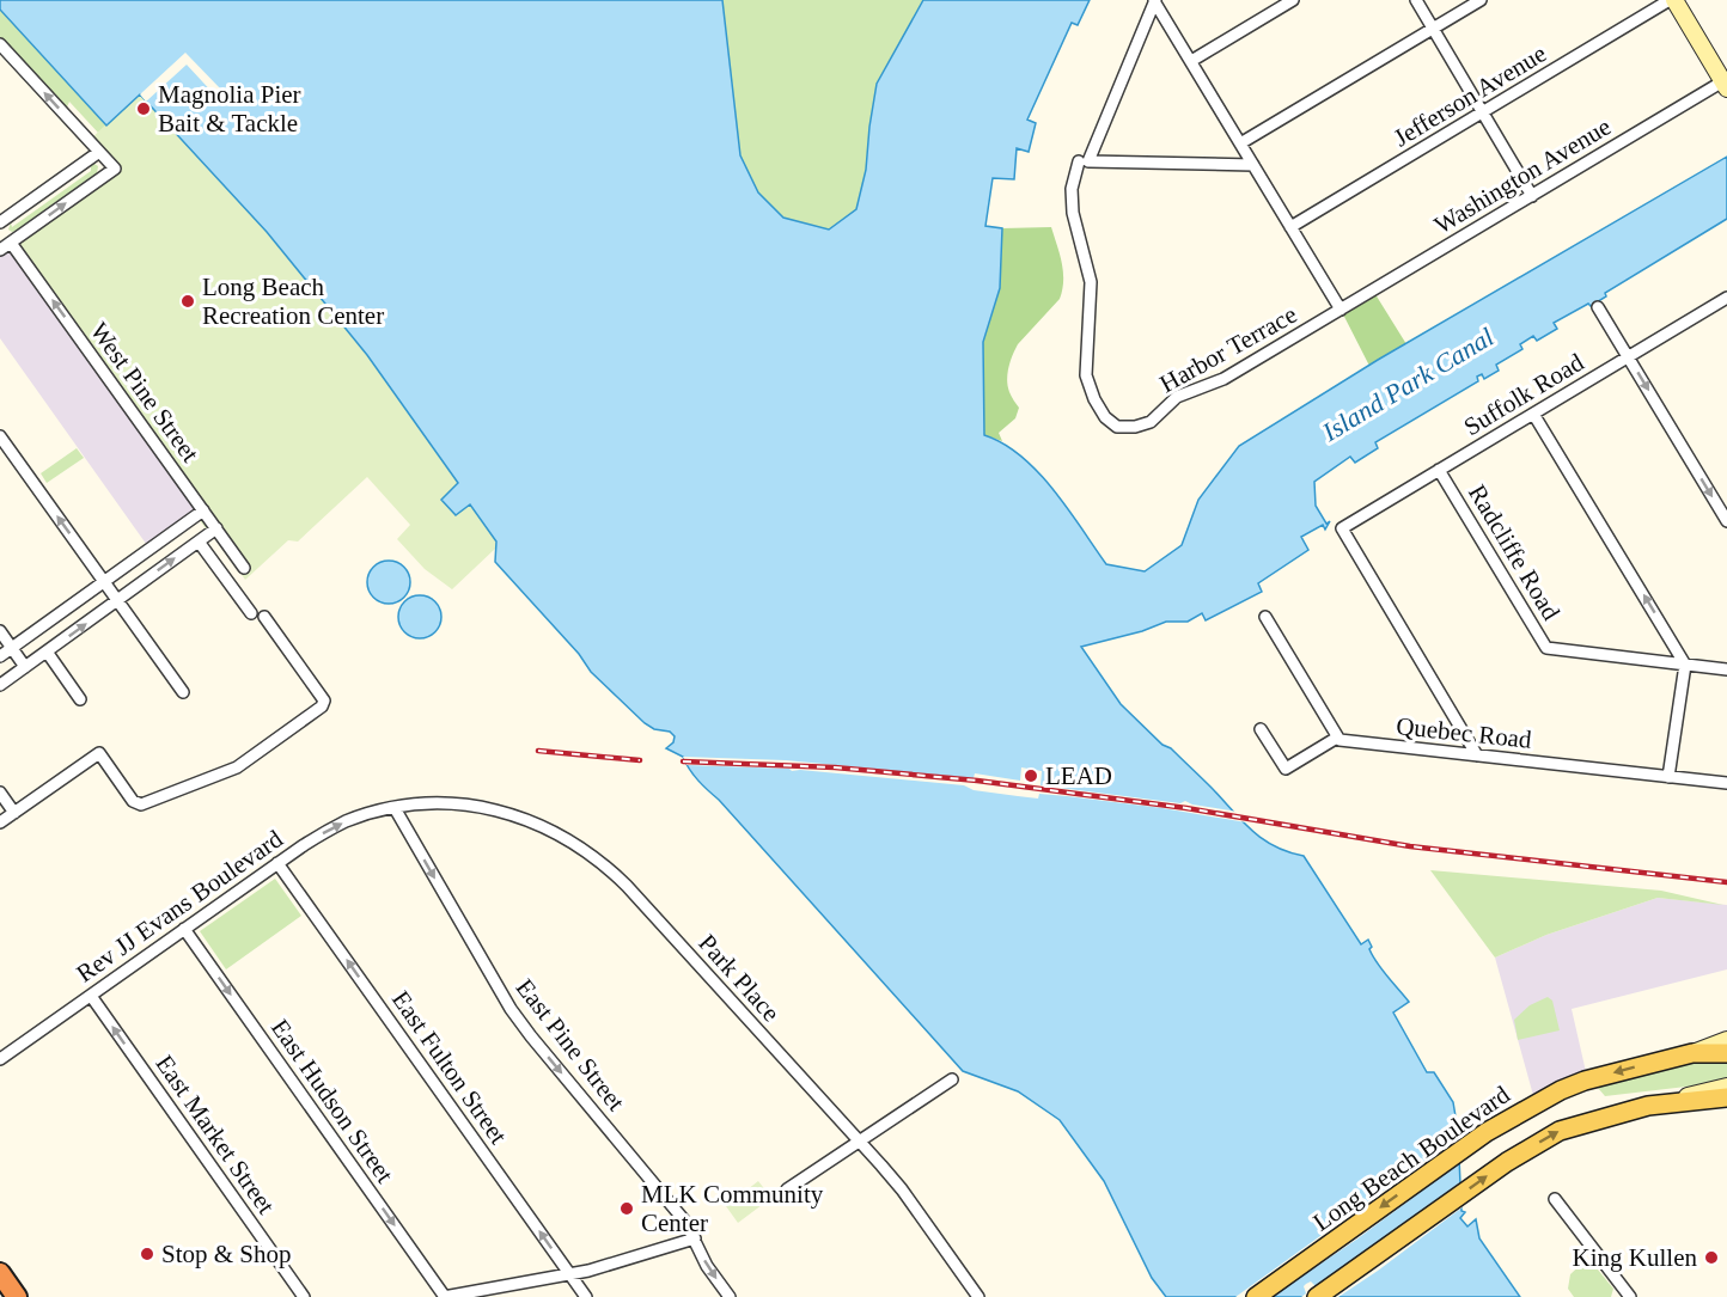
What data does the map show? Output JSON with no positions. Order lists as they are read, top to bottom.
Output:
{
  "streets": {
    "main road": ["Long Beach Boulevard"],
    "street": [
      "Jefferson Avenue",
      "Washington Avenue",
      "Harbor Terrace",
      "West Pine Street",
      "Suffolk Road",
      "Radcliffe Road",
      "Quebec Road",
      "Rev JJ Evans Boulevard",
      "Park Place",
      "East Pine Street",
      "East Fulton Street",
      "East Hudson Street",
      "East Market Street"
    ]
  },
  "crossings": [
    ["Washington Avenue", "Harbor Terrace"],
    ["Suffolk Road", "Radcliffe Road"],
    ["Suffolk Road", "Quebec Road"],
    ["Rev JJ Evans Boulevard", "Park Place"],
    ["Rev JJ Evans Boulevard", "East Pine Street"],
    ["Rev JJ Evans Boulevard", "East Fulton Street"],
    ["Rev JJ Evans Boulevard", "East Hudson Street"],
    ["Rev JJ Evans Boulevard", "East Market Street"],
    ["Park Place", "East Pine Street"]
  ],
  "one_way": [
    "West Pine Street",
    "East Pine Street",
    "East Fulton Street",
    "East Hudson Street",
    "East Market Street"
  ],
  "water": ["Island Park Canal"],
  "places": [
    "Magnolia Pier Bait & Tackle",
    "Long Beach Recreation Center",
    "LEAD",
    "MLK Community Center",
    "Stop & Shop",
    "King Kullen"
  ]
}
